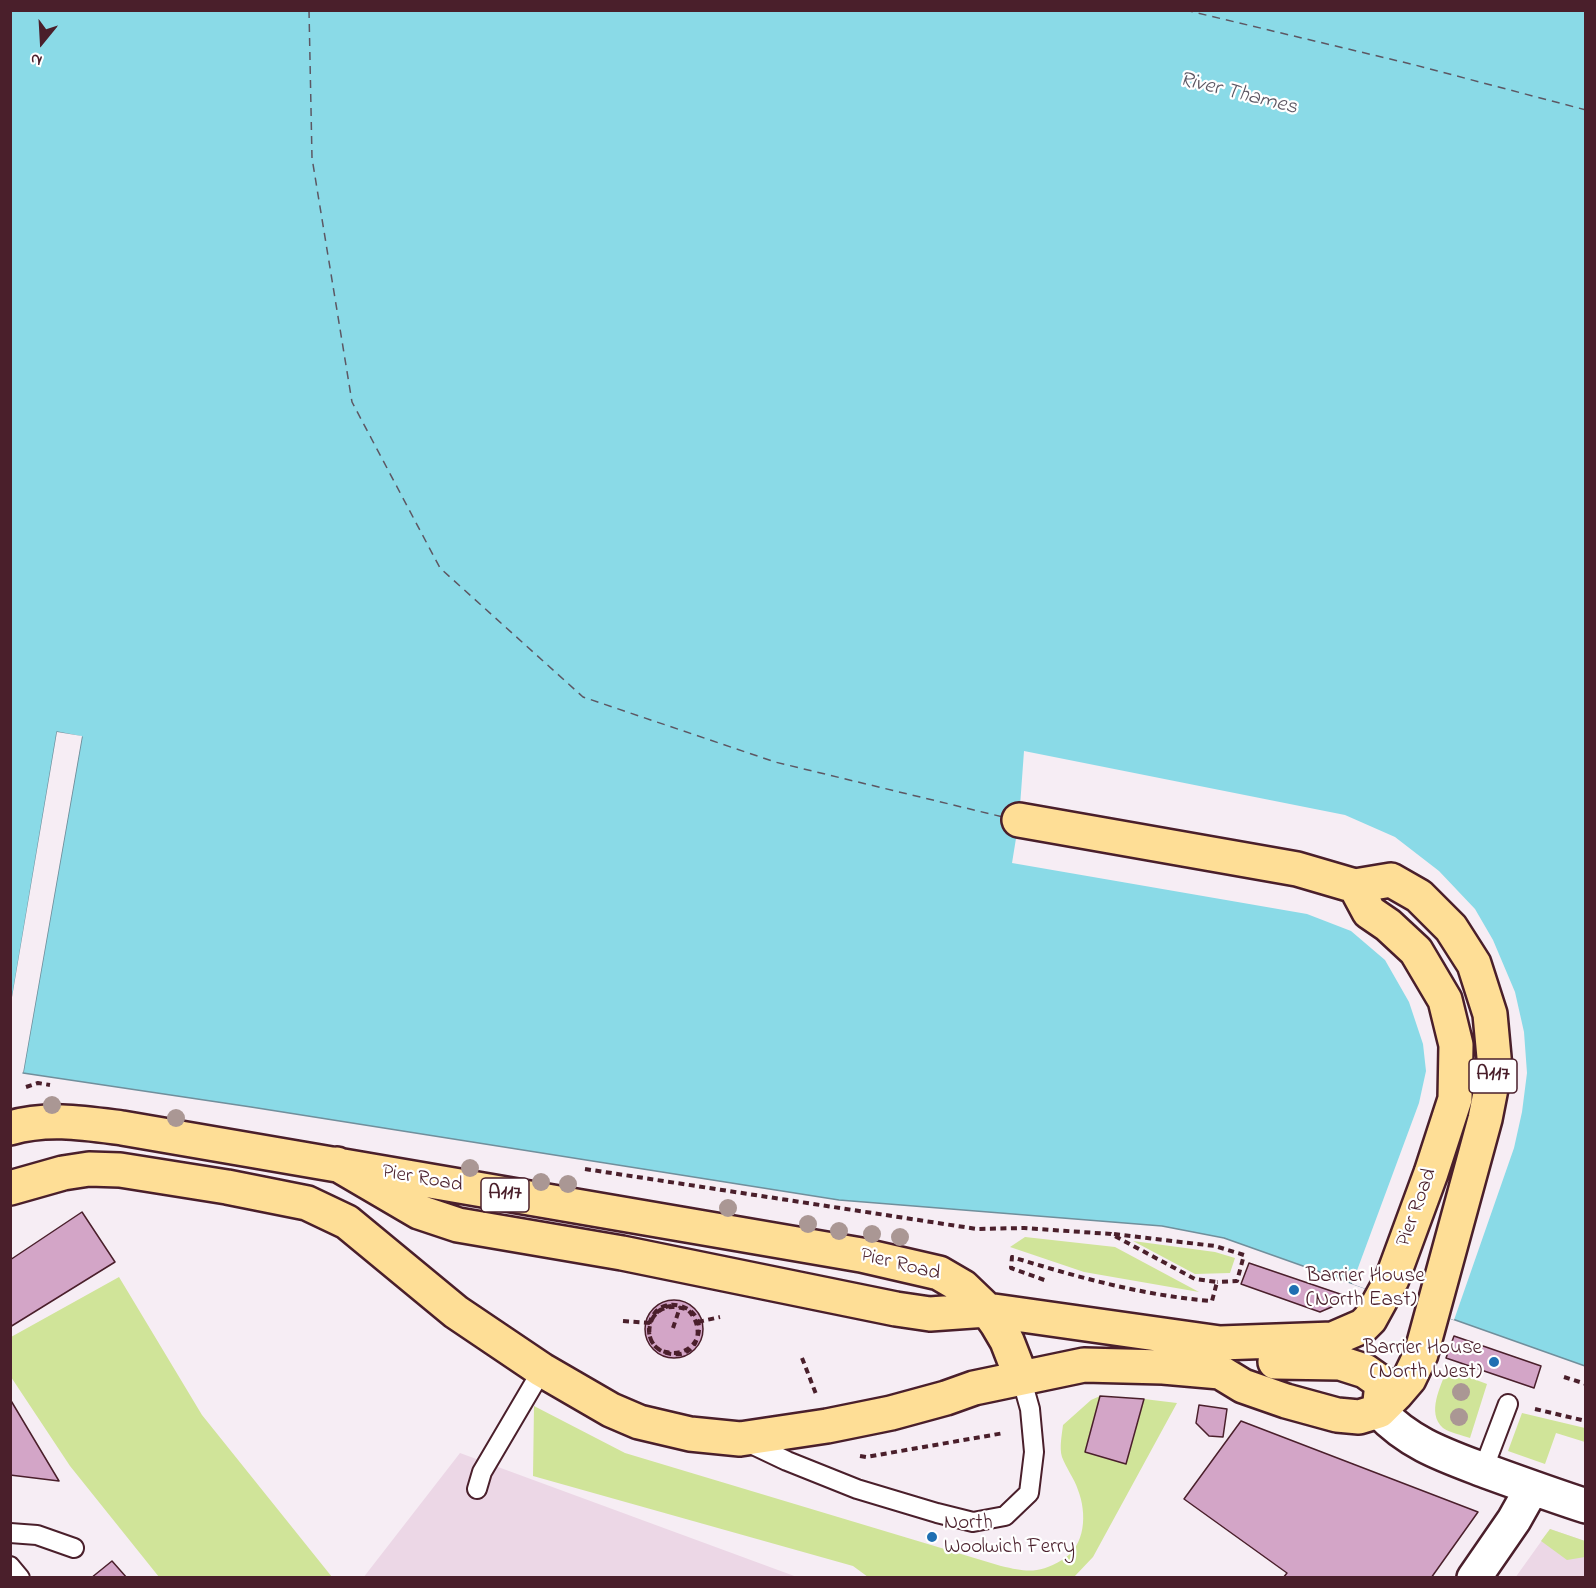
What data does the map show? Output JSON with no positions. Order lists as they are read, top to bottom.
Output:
{
  "streets": {
    "highway": ["A117", "Pier Road"]
  },
  "water": ["River Thames"],
  "places": ["Barrier House (North East)", "Barrier House (North West)", "North Woolwich Ferry"],
  "north": "bottom"
}
